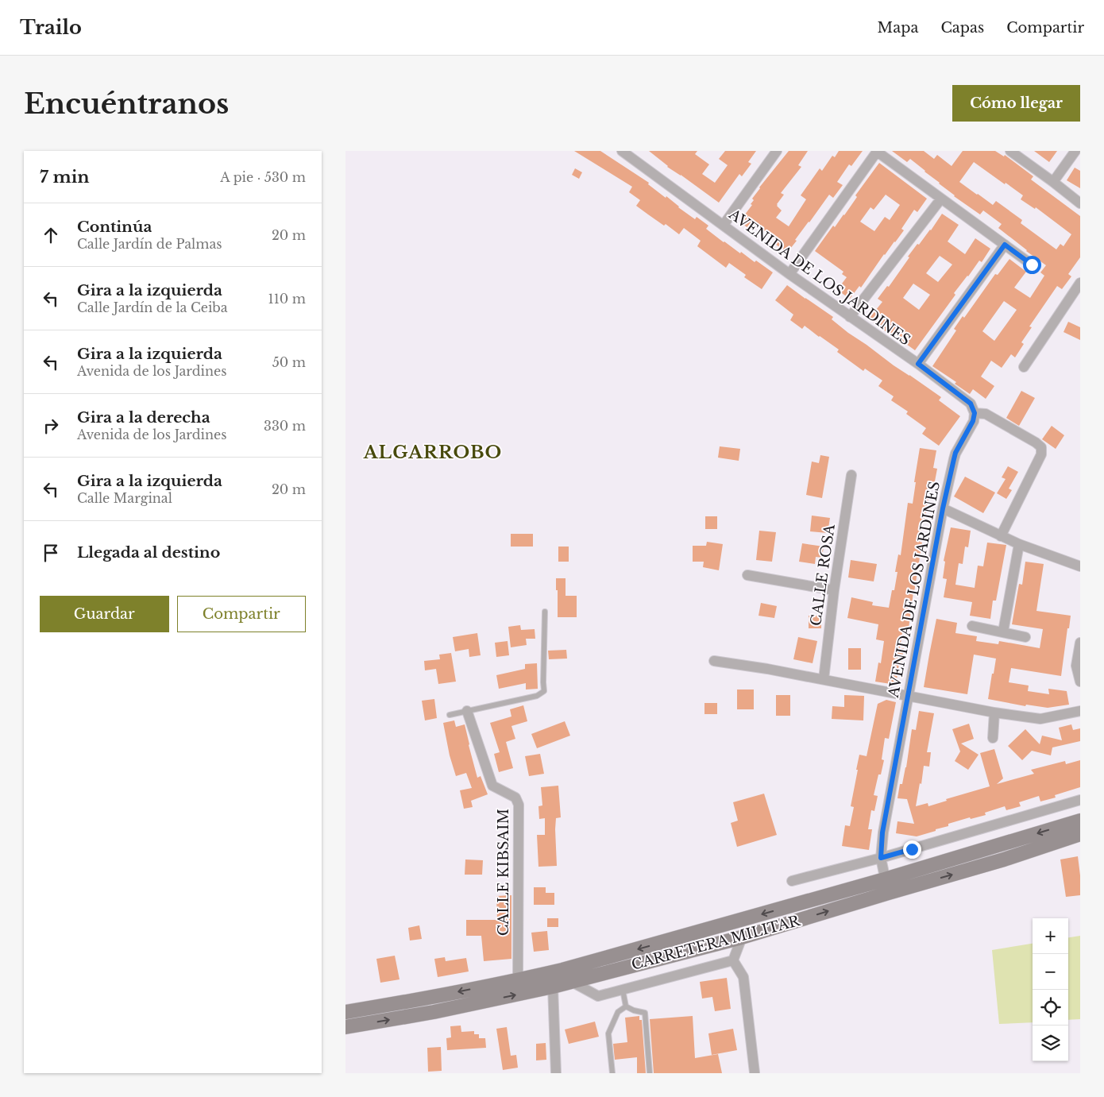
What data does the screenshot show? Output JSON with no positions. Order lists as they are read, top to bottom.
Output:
{
  "streets": {
    "main road": ["CARRETERA MILITAR"],
    "street": ["AVENIDA DE LOS JARDINES", "CALLE ROSA", "CALLE KIBSAIM"]
  },
  "crossings": [
    ["AVENIDA DE LOS JARDINES", "CARRETERA MILITAR"],
    ["CALLE KIBSAIM", "CARRETERA MILITAR"]
  ],
  "districts": ["ALGARROBO"],
  "page": {
    "header": "Trailo",
    "nav": ["Mapa", "Capas", "Compartir"],
    "buttons": [
      "Cómo llegar",
      ["Guardar", "Compartir"]
    ],
    "title": "Encuéntranos",
    "heading": ["7 min", "A pie · 530 m"],
    "list": [
      ["Continúa", "Calle Jardín de Palmas", "20 m"],
      ["Gira a la izquierda", "Calle Jardín de la Ceiba", "110 m"],
      ["Gira a la izquierda", "Avenida de los Jardines", "50 m"],
      ["Gira a la derecha", "Avenida de los Jardines", "330 m"],
      ["Gira a la izquierda", "Calle Marginal", "20 m"],
      "Llegada al destino"
    ],
    "map_buttons": ["+", "−"]
  }
}
